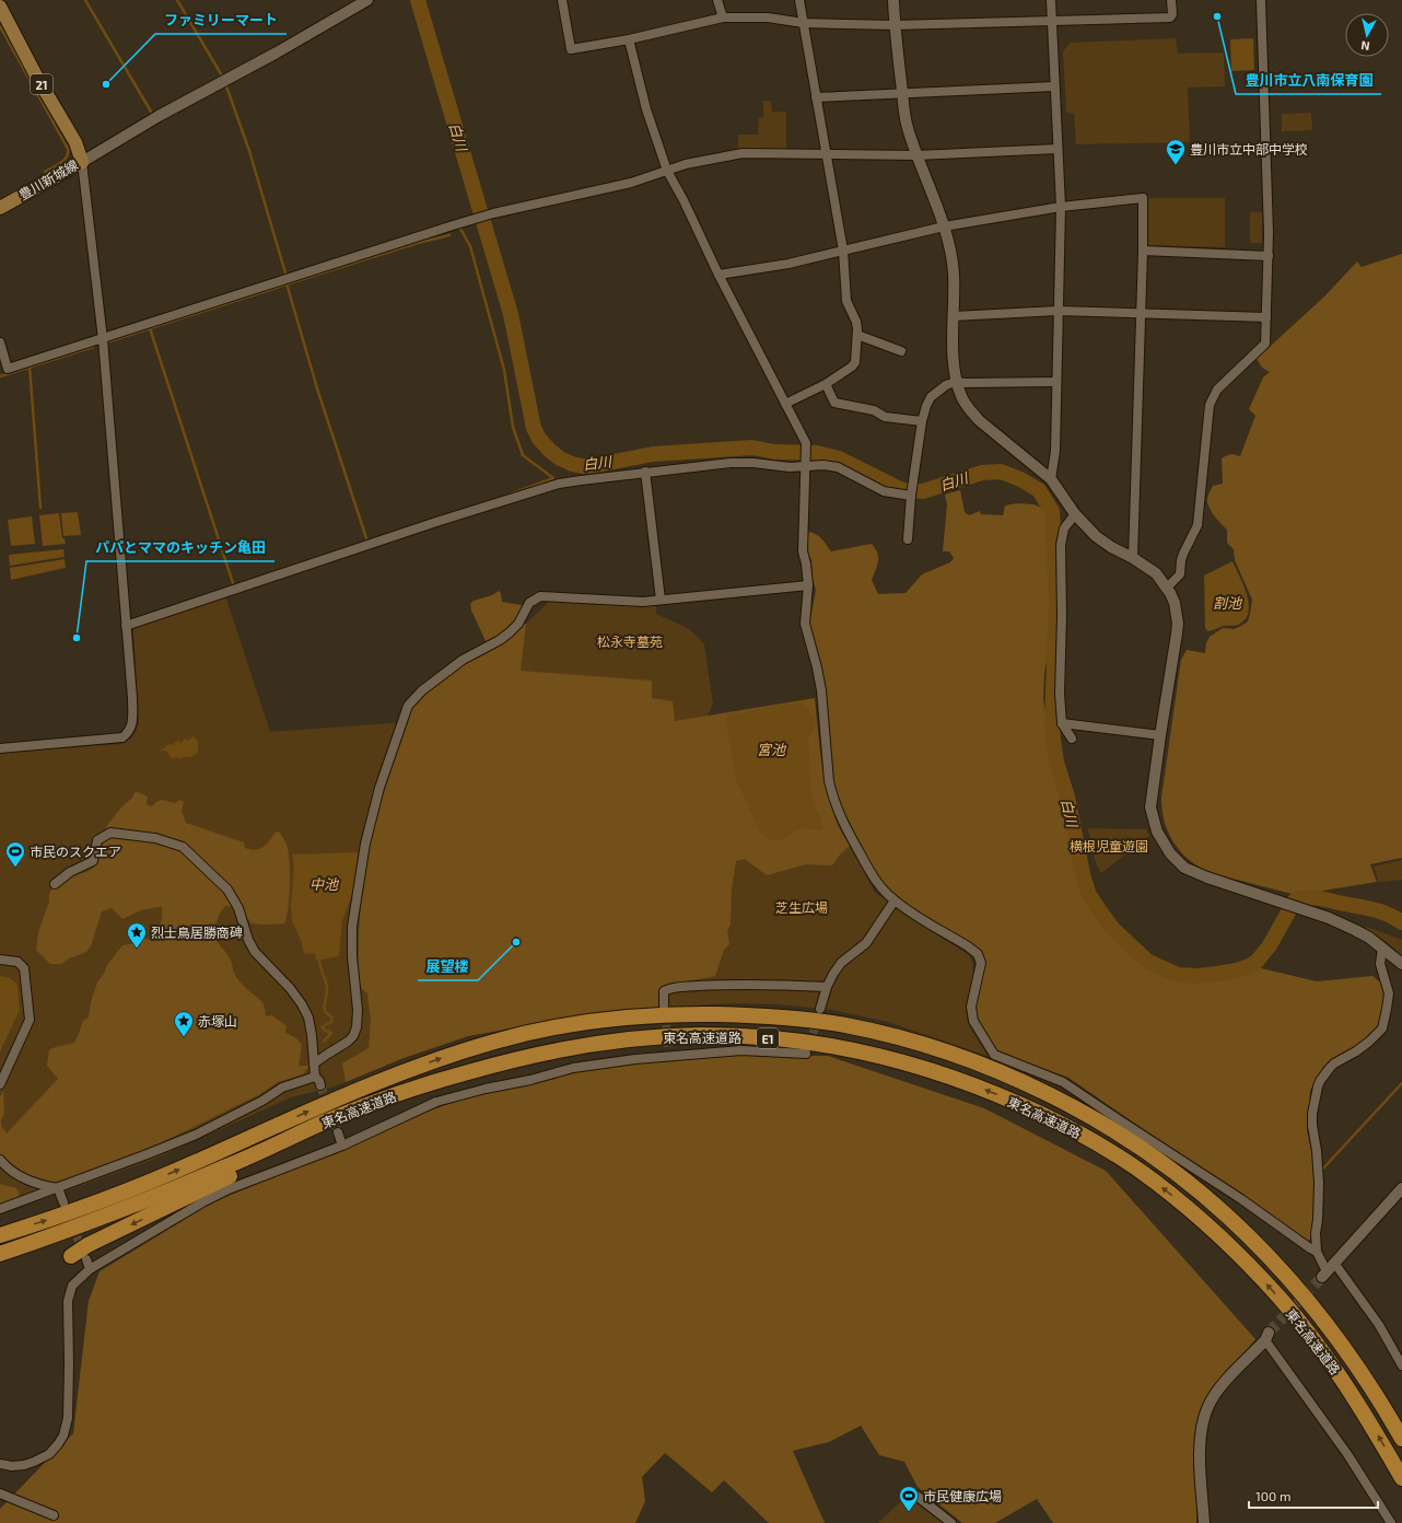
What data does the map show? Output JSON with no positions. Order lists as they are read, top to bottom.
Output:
{
  "streets": {
    "highway": ["東名高速道路", "E1"],
    "main road": ["21", "豊川新城線"]
  },
  "water": [
    "白川",
    "割池",
    "宮池",
    "中池"
  ],
  "parks": ["松永寺墓苑", "横根児童遊園", "芝生広場"],
  "places": {
    "other": [
      "豊川市立八南保育園",
      "ファミリーマート",
      "パパとママのキッチン亀田",
      "展望楼"
    ],
    "school or university": ["豊川市立中部中学校"],
    "sports": ["市民のスクエア", "市民健康広場"],
    "place": ["烈士鳥居勝商碑", "赤塚山"]
  },
  "scale_bar": "100 m",
  "north": "bottom"
}
